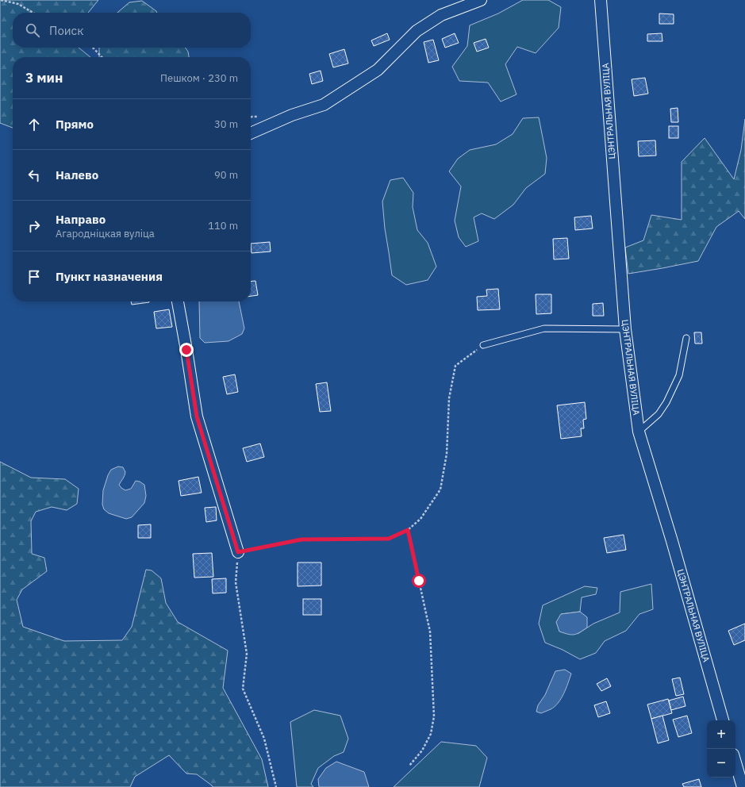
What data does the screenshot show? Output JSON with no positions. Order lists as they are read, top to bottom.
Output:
{
  "streets": {
    "street": ["ЦЭНТРАЛЬНАЯ ВУЛІЦА"]
  },
  "page": {
    "search": "Поиск",
    "heading": ["3 мин", "Пешком · 230 m"],
    "list": [
      ["Прямо", "30 m"],
      ["Налево", "90 m"],
      ["Направо", "Агародніцкая вуліца", "110 m"],
      "Пункт назначения"
    ],
    "map_buttons": ["+", "−"]
  }
}
